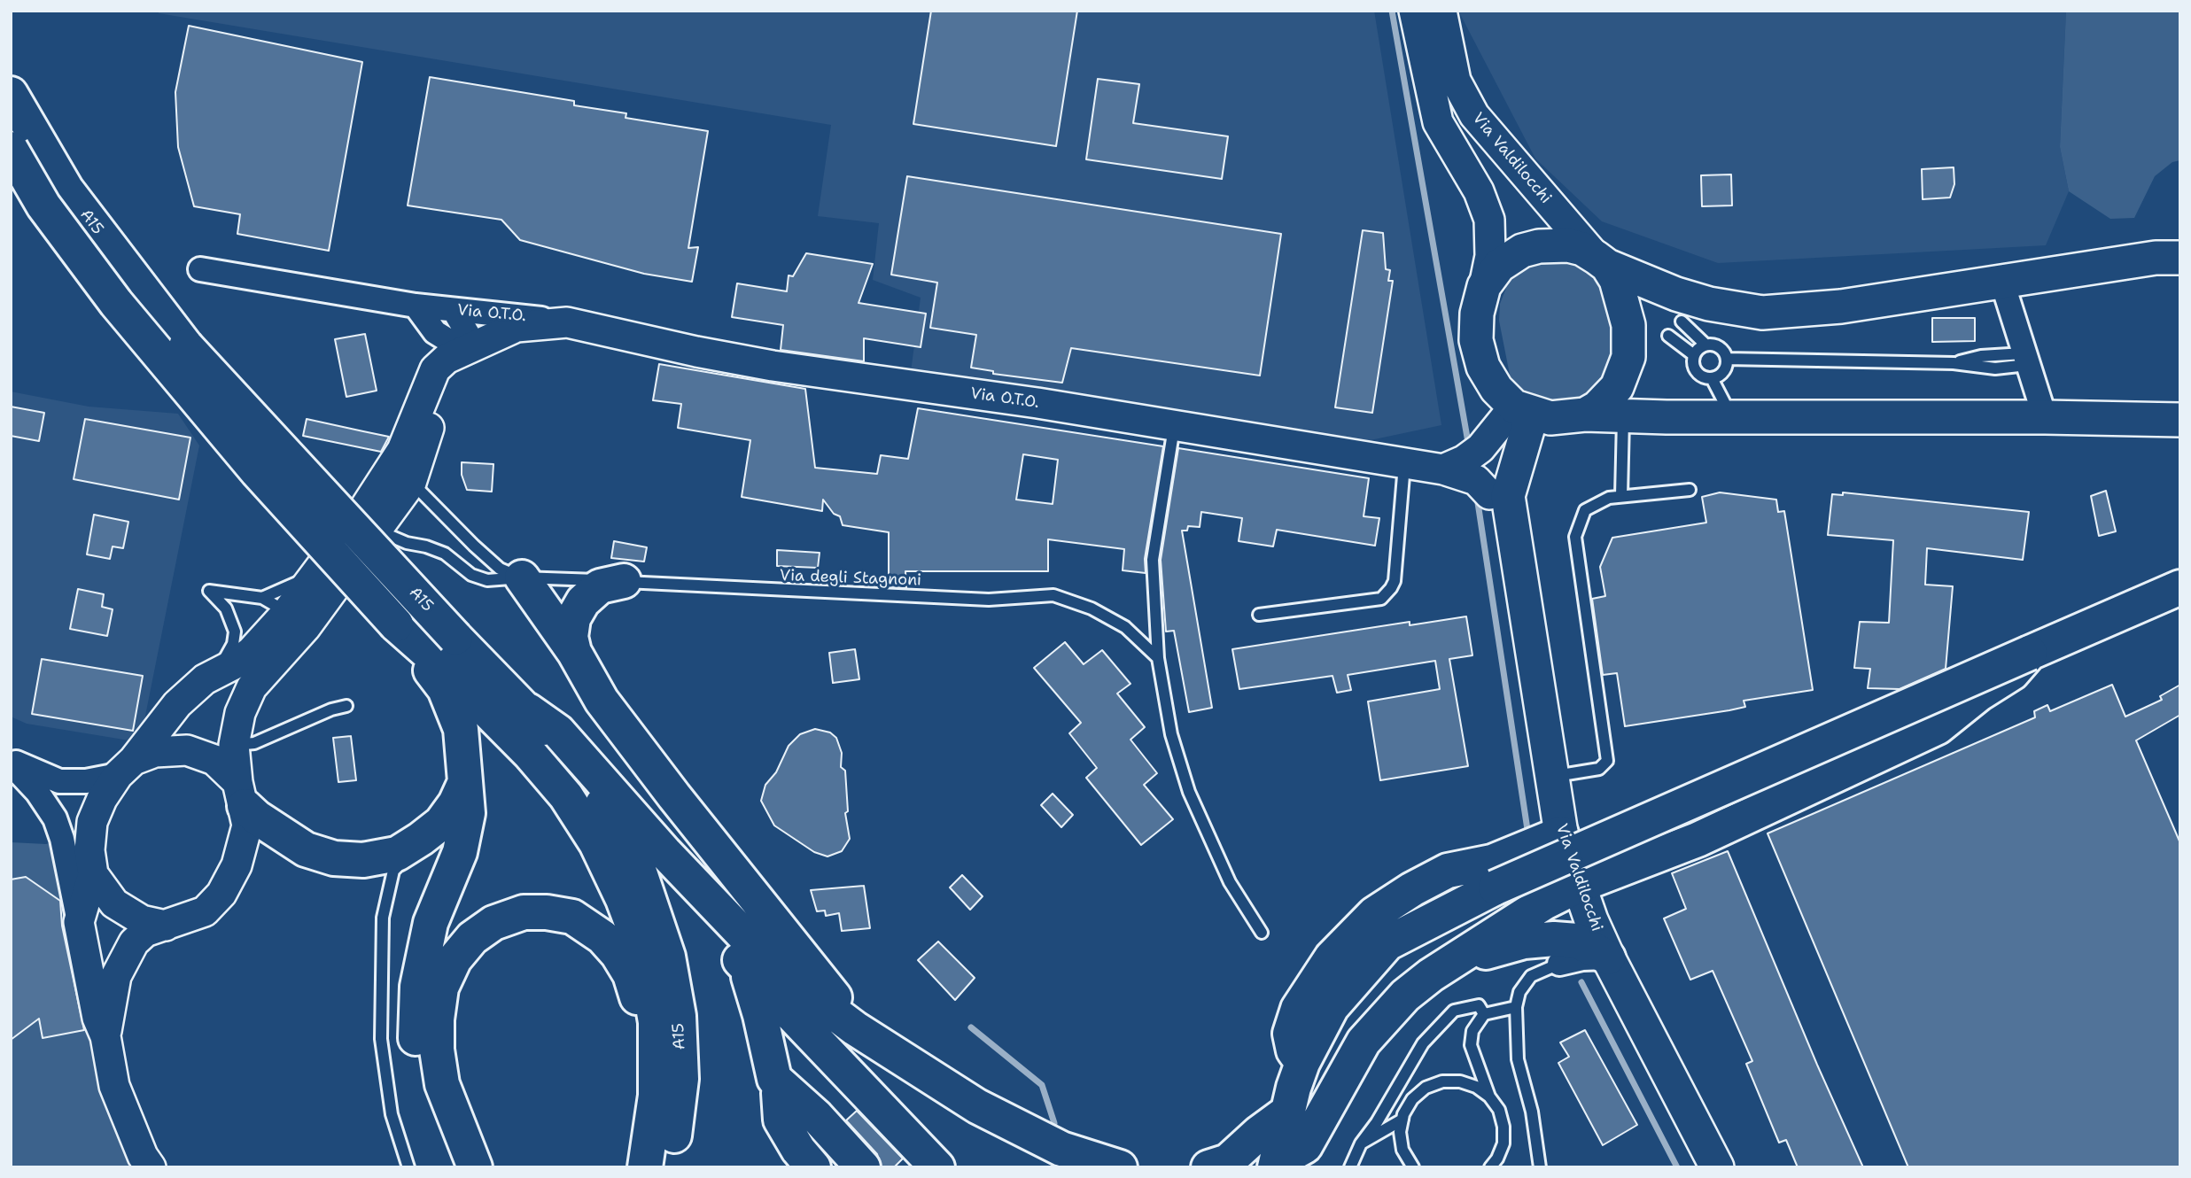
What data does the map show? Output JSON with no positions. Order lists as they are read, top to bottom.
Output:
{
  "streets": {
    "highway": ["A15"],
    "main road": ["Via Valdilocchi"],
    "street": ["Via O.T.O."],
    "lane": ["Via degli Stagnoni"]
  },
  "crossings": [
    ["Via Valdilocchi", "Via O.T.O."]
  ]
}
